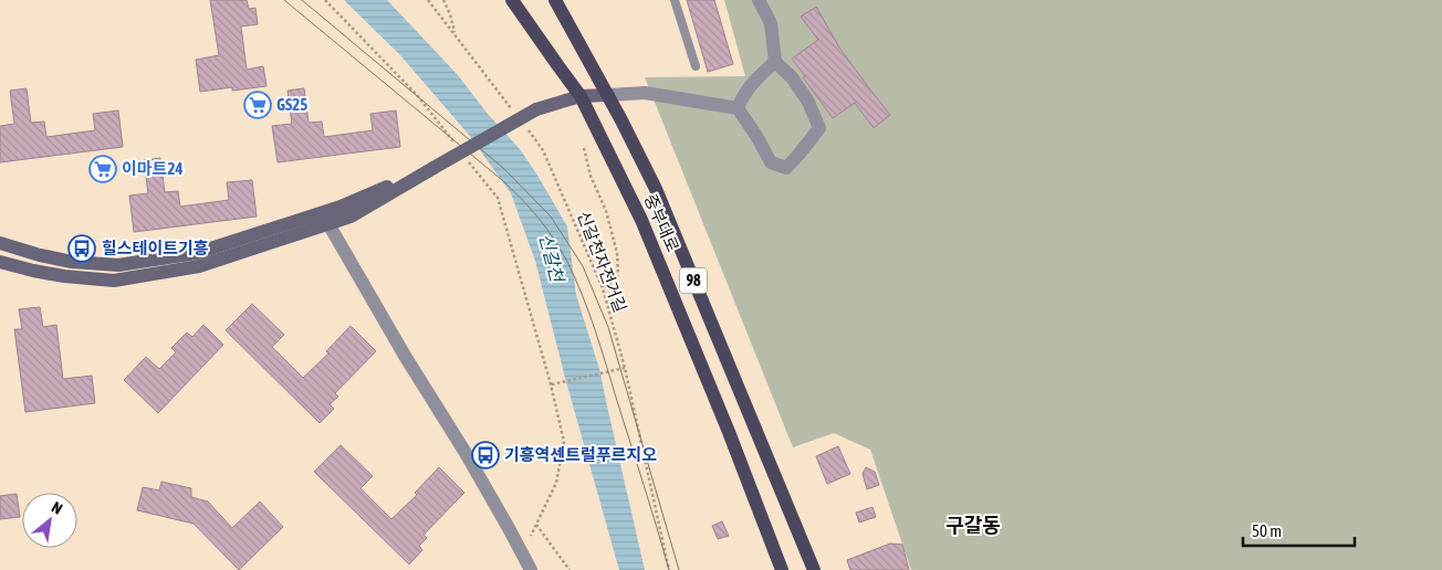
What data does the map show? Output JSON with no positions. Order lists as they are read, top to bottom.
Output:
{
  "streets": {
    "main road": ["중부대로", "98"],
    "path": ["신갈천자전거길"]
  },
  "districts": ["구갈동"],
  "water": ["신갈천"],
  "places": {
    "supermarket": ["GS25", "이마트24"],
    "bus stop": ["힐스테이트기흥", "기흥역센트럴푸르지오"]
  },
  "scale_bar": "50 m",
  "north": "top right"
}
